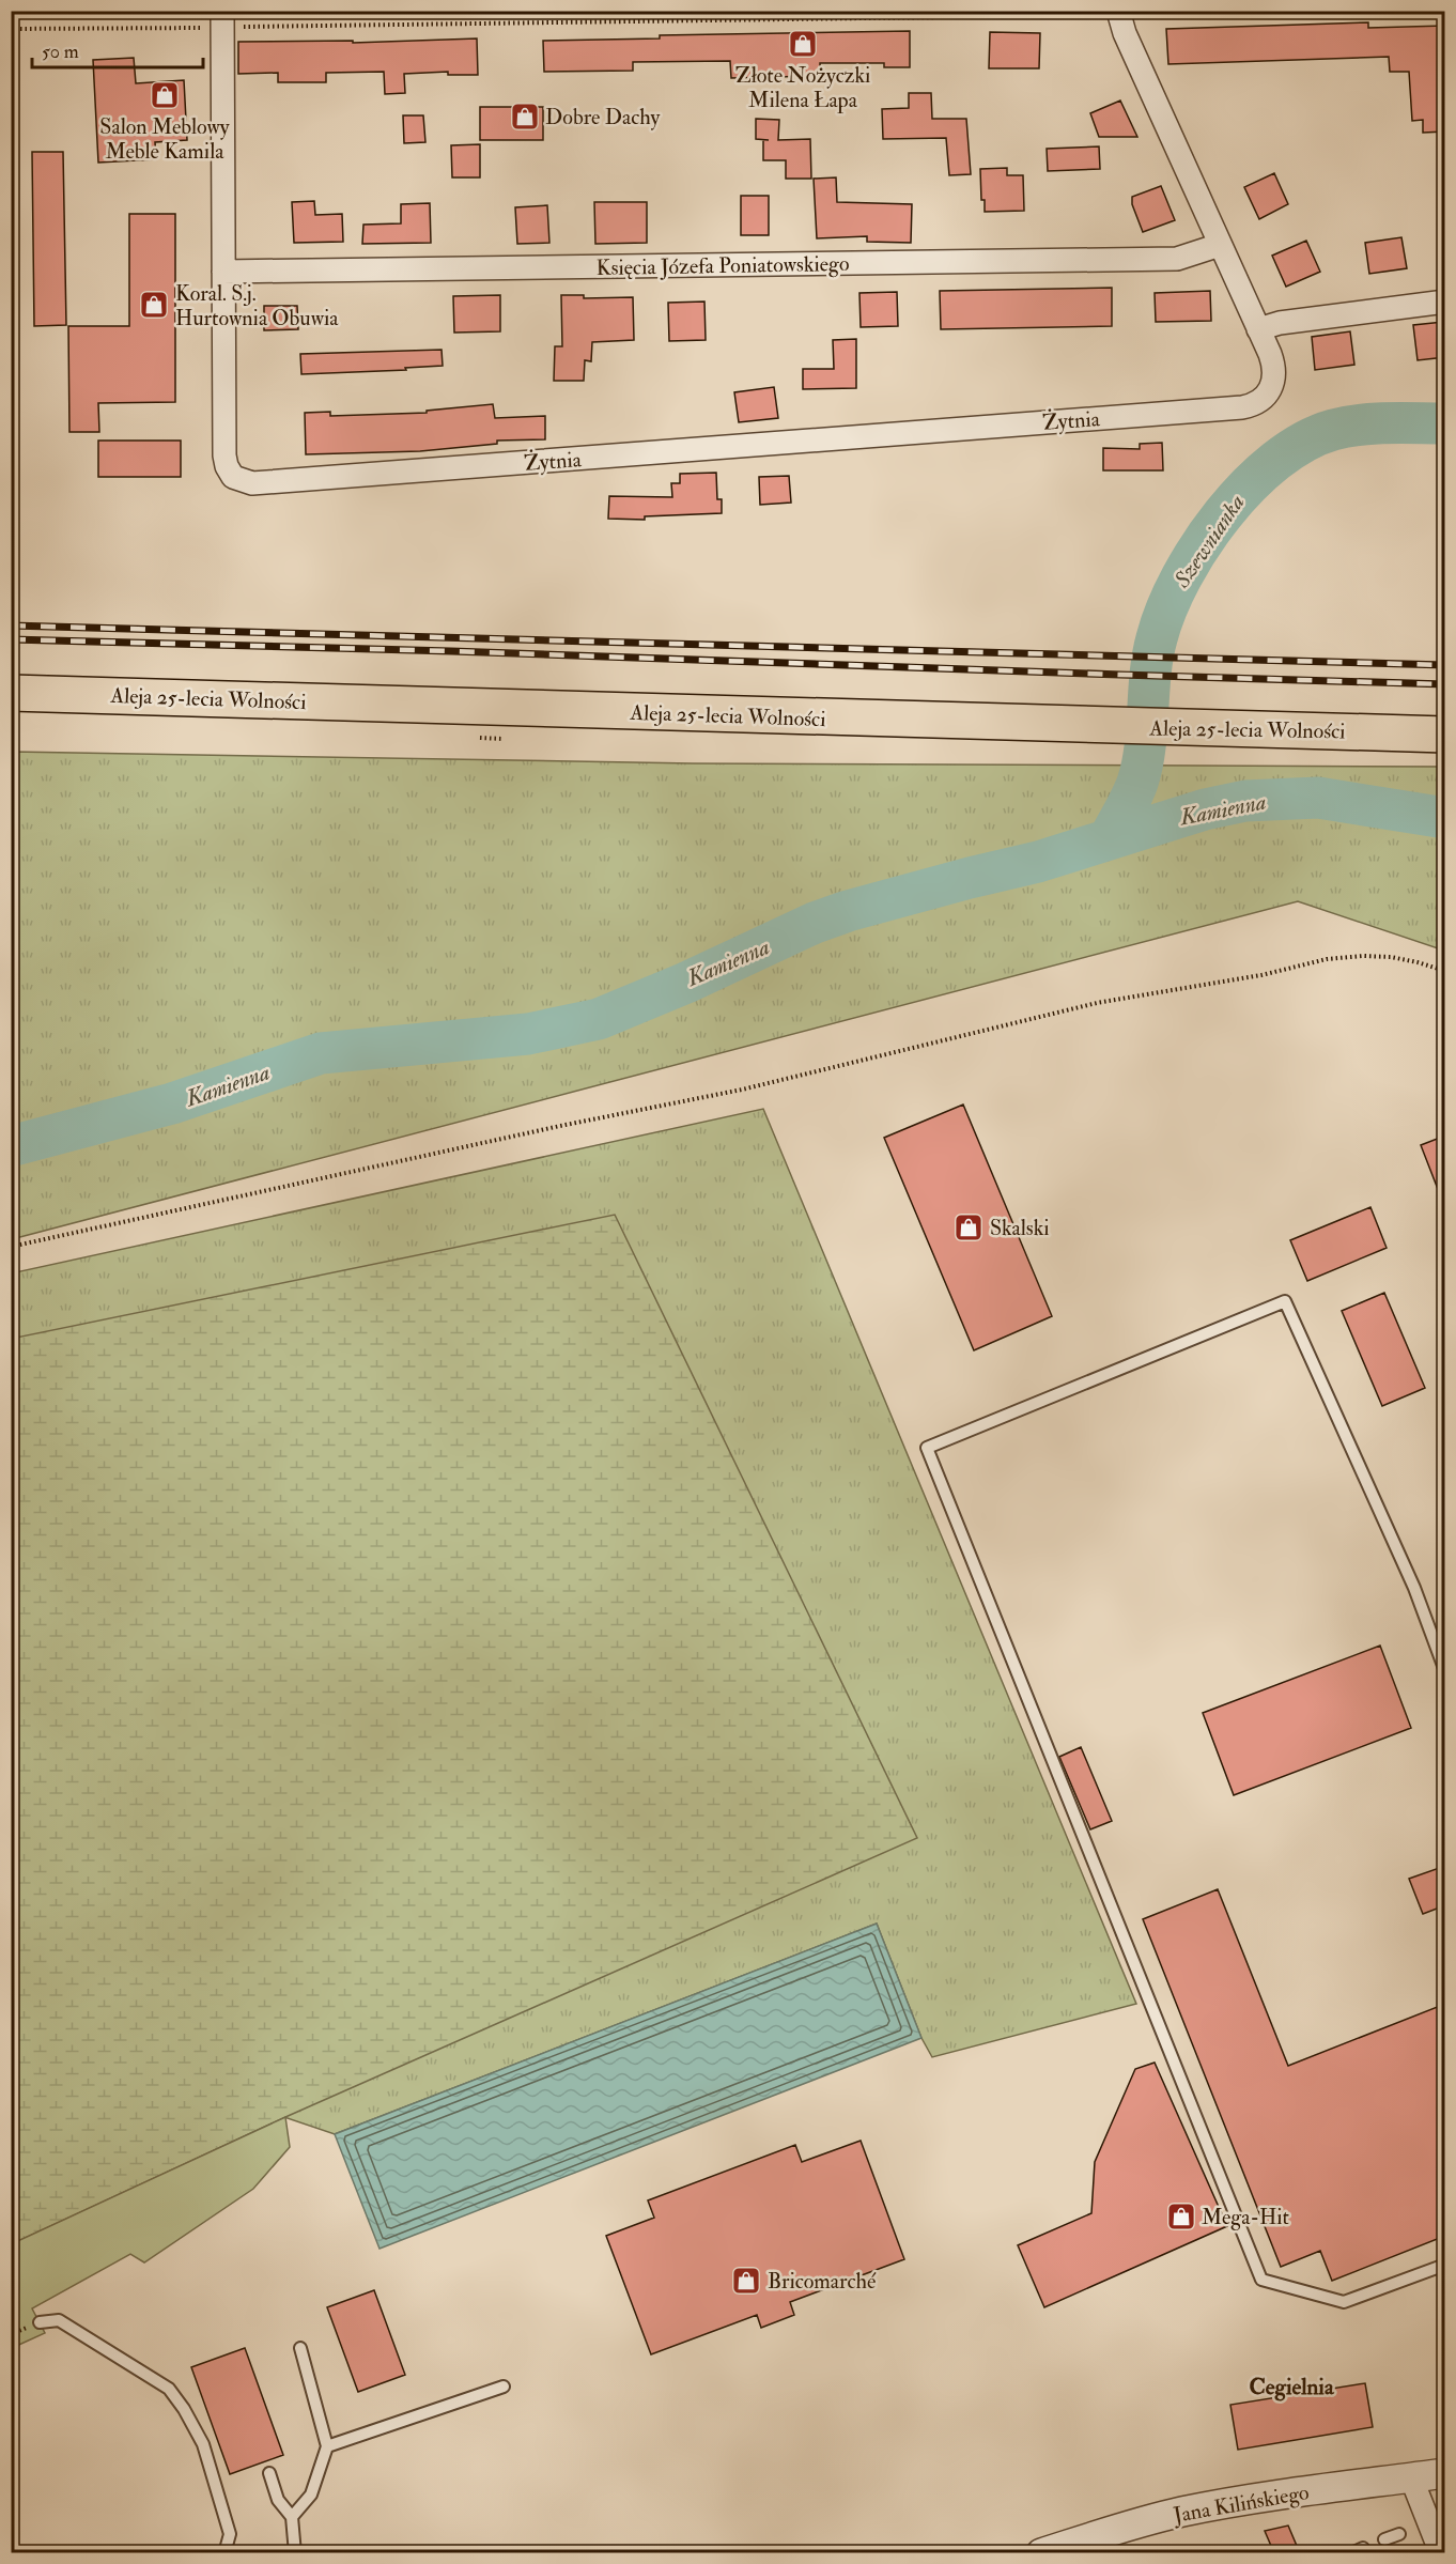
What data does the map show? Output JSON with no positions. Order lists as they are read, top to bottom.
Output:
{
  "streets": {
    "main road": ["Aleja 25-lecia Wolności"],
    "street": ["Księcia Józefa Poniatowskiego", "Żytnia", "Jana Kilińskiego"]
  },
  "crossings": [
    ["Księcia Józefa Poniatowskiego", "Żytnia"]
  ],
  "districts": ["Cegielnia"],
  "water": ["Szewnianka", "Kamienna"],
  "places": {
    "shop": [
      "Złote Nożyczki Milena Łapa",
      "Salon Meblowy Meble Kamila",
      "Dobre Dachy",
      "Koral. S.j. Hurtownia Obuwia",
      "Skalski",
      "Mega-Hit",
      "Bricomarché"
    ]
  },
  "scale_bar": "50 m"
}
